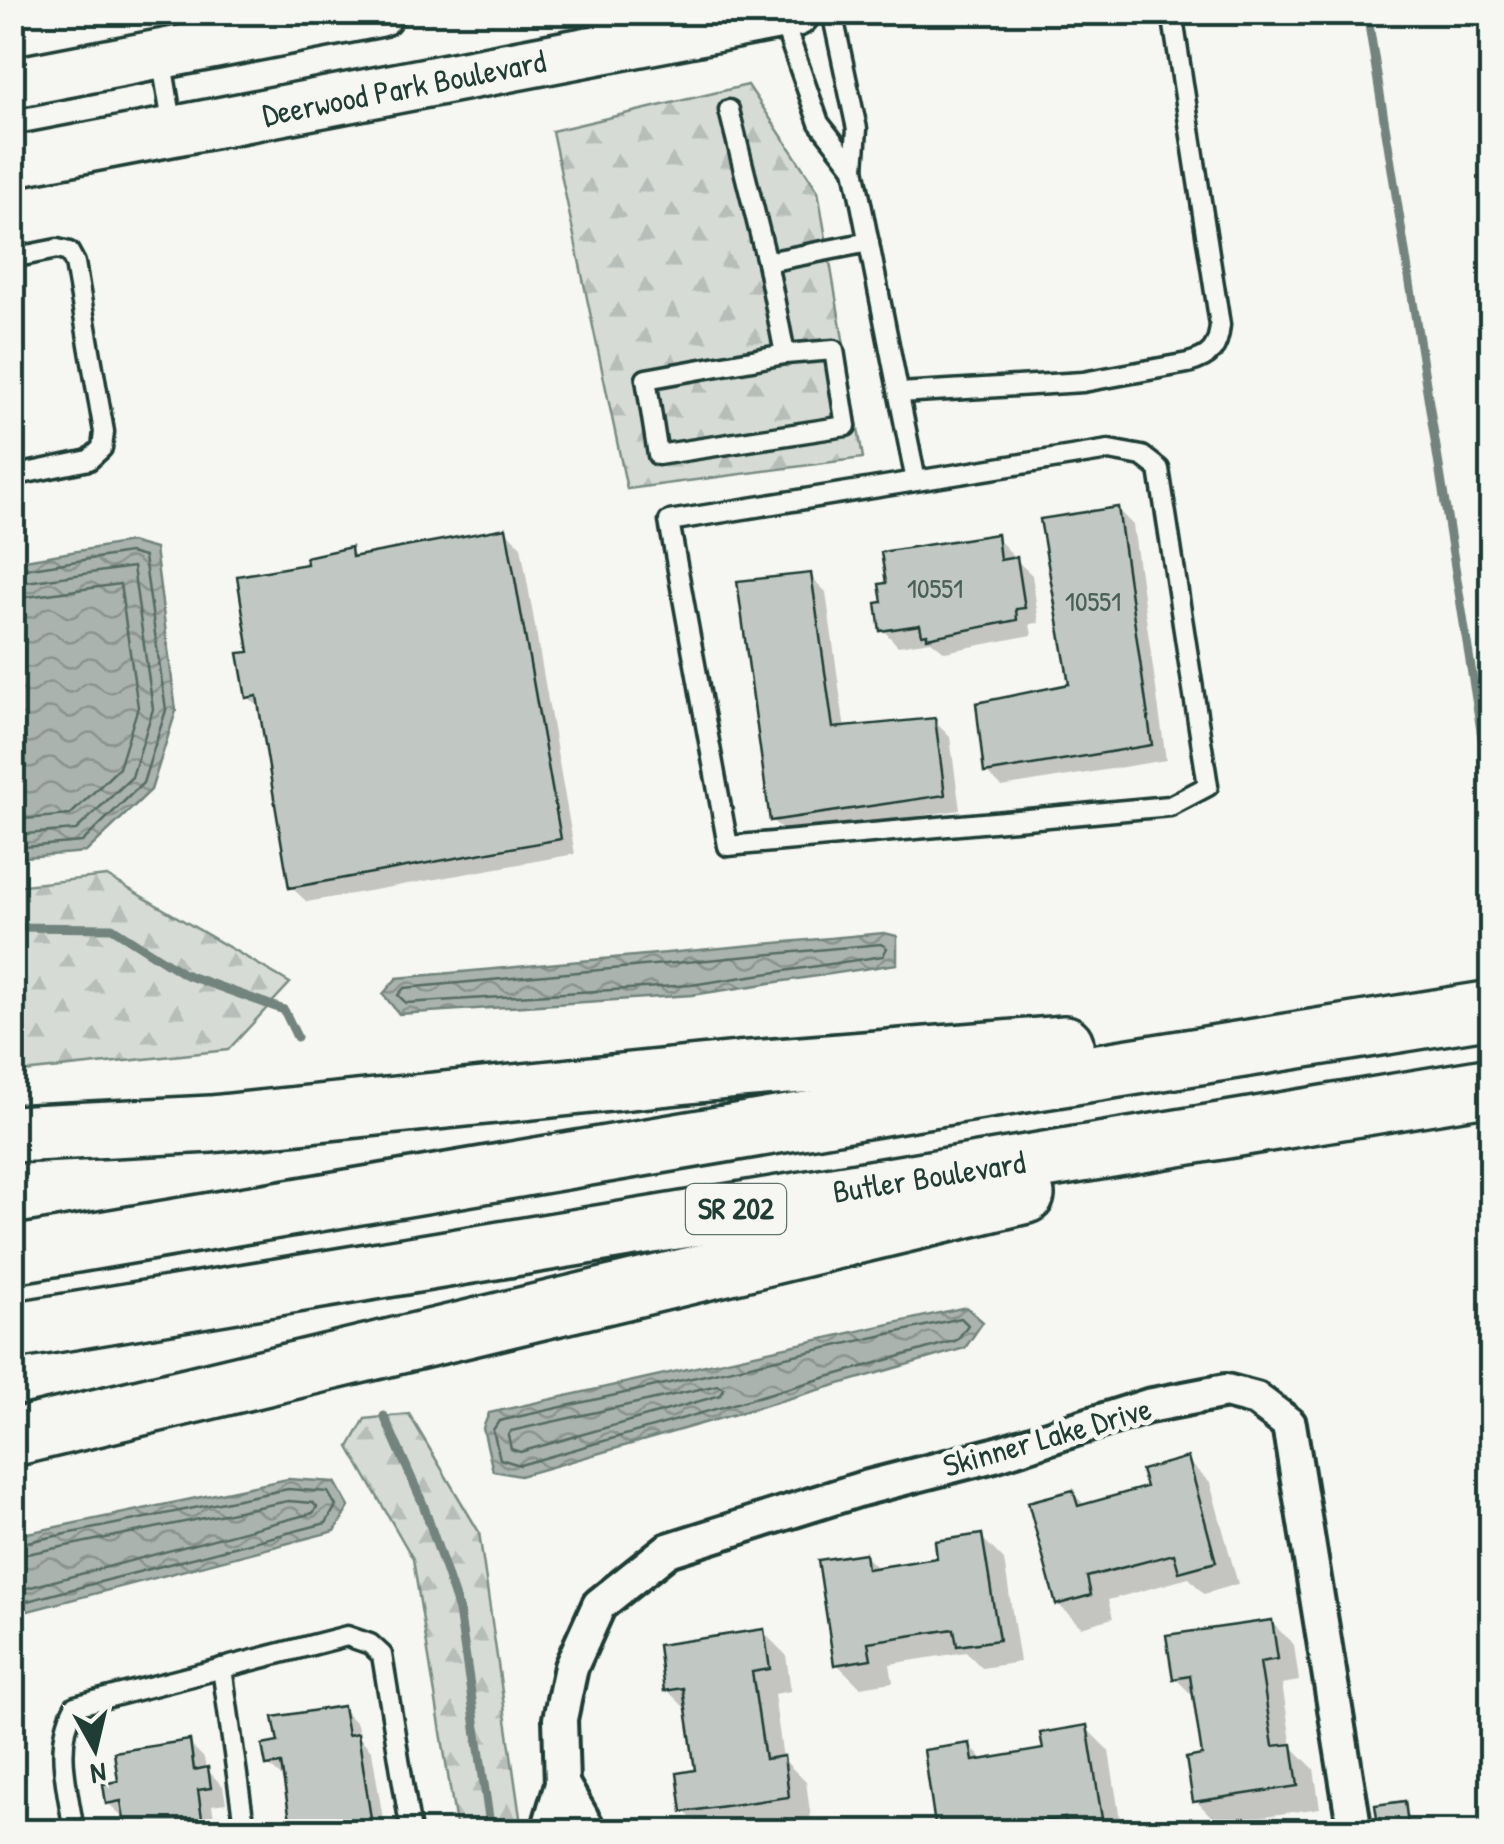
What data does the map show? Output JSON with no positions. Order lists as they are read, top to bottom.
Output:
{
  "streets": {
    "highway": ["Butler Boulevard", "SR 202"],
    "main road": ["Deerwood Park Boulevard"],
    "street": ["Skinner Lake Drive"]
  },
  "house_numbers": ["10551", "10551"],
  "north": "bottom"
}
